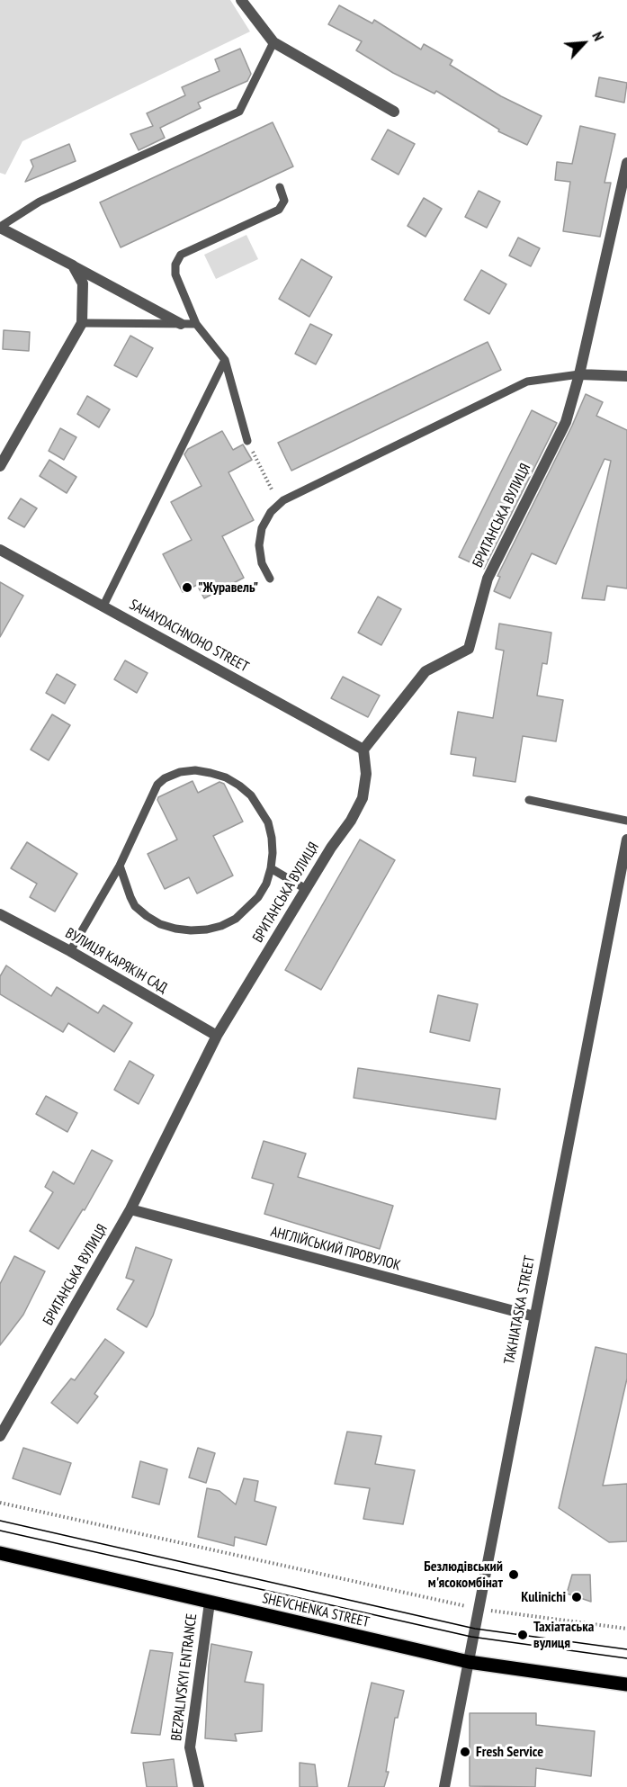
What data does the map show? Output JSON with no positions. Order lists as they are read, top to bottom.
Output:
{
  "streets": {
    "main road": ["SHEVCHENKA STREET"],
    "street": [
      "БРИТАНСЬКА ВУЛИЦЯ",
      "SAHAYDACHNOHO STREET",
      "ВУЛИЦЯ КАРЯКІН САД",
      "АНГЛІЙСЬКИЙ ПРОВУЛОК",
      "TAKHIATASKA STREET",
      "BEZPALIVSKYI ENTRANCE"
    ]
  },
  "crossings": [
    ["БРИТАНСЬКА ВУЛИЦЯ", "SAHAYDACHNOHO STREET"],
    ["БРИТАНСЬКА ВУЛИЦЯ", "ВУЛИЦЯ КАРЯКІН САД"],
    ["БРИТАНСЬКА ВУЛИЦЯ", "АНГЛІЙСЬКИЙ ПРОВУЛОК"],
    ["АНГЛІЙСЬКИЙ ПРОВУЛОК", "TAKHIATASKA STREET"],
    ["TAKHIATASKA STREET", "SHEVCHENKA STREET"],
    ["SHEVCHENKA STREET", "BEZPALIVSKYI ENTRANCE"]
  ],
  "places": [
    "\"Журавель\"",
    "Безлюдівський м'ясокомбінат",
    "Kulinichi",
    "Тахіатаська вулиця",
    "Fresh Service"
  ],
  "north": "top right"
}
